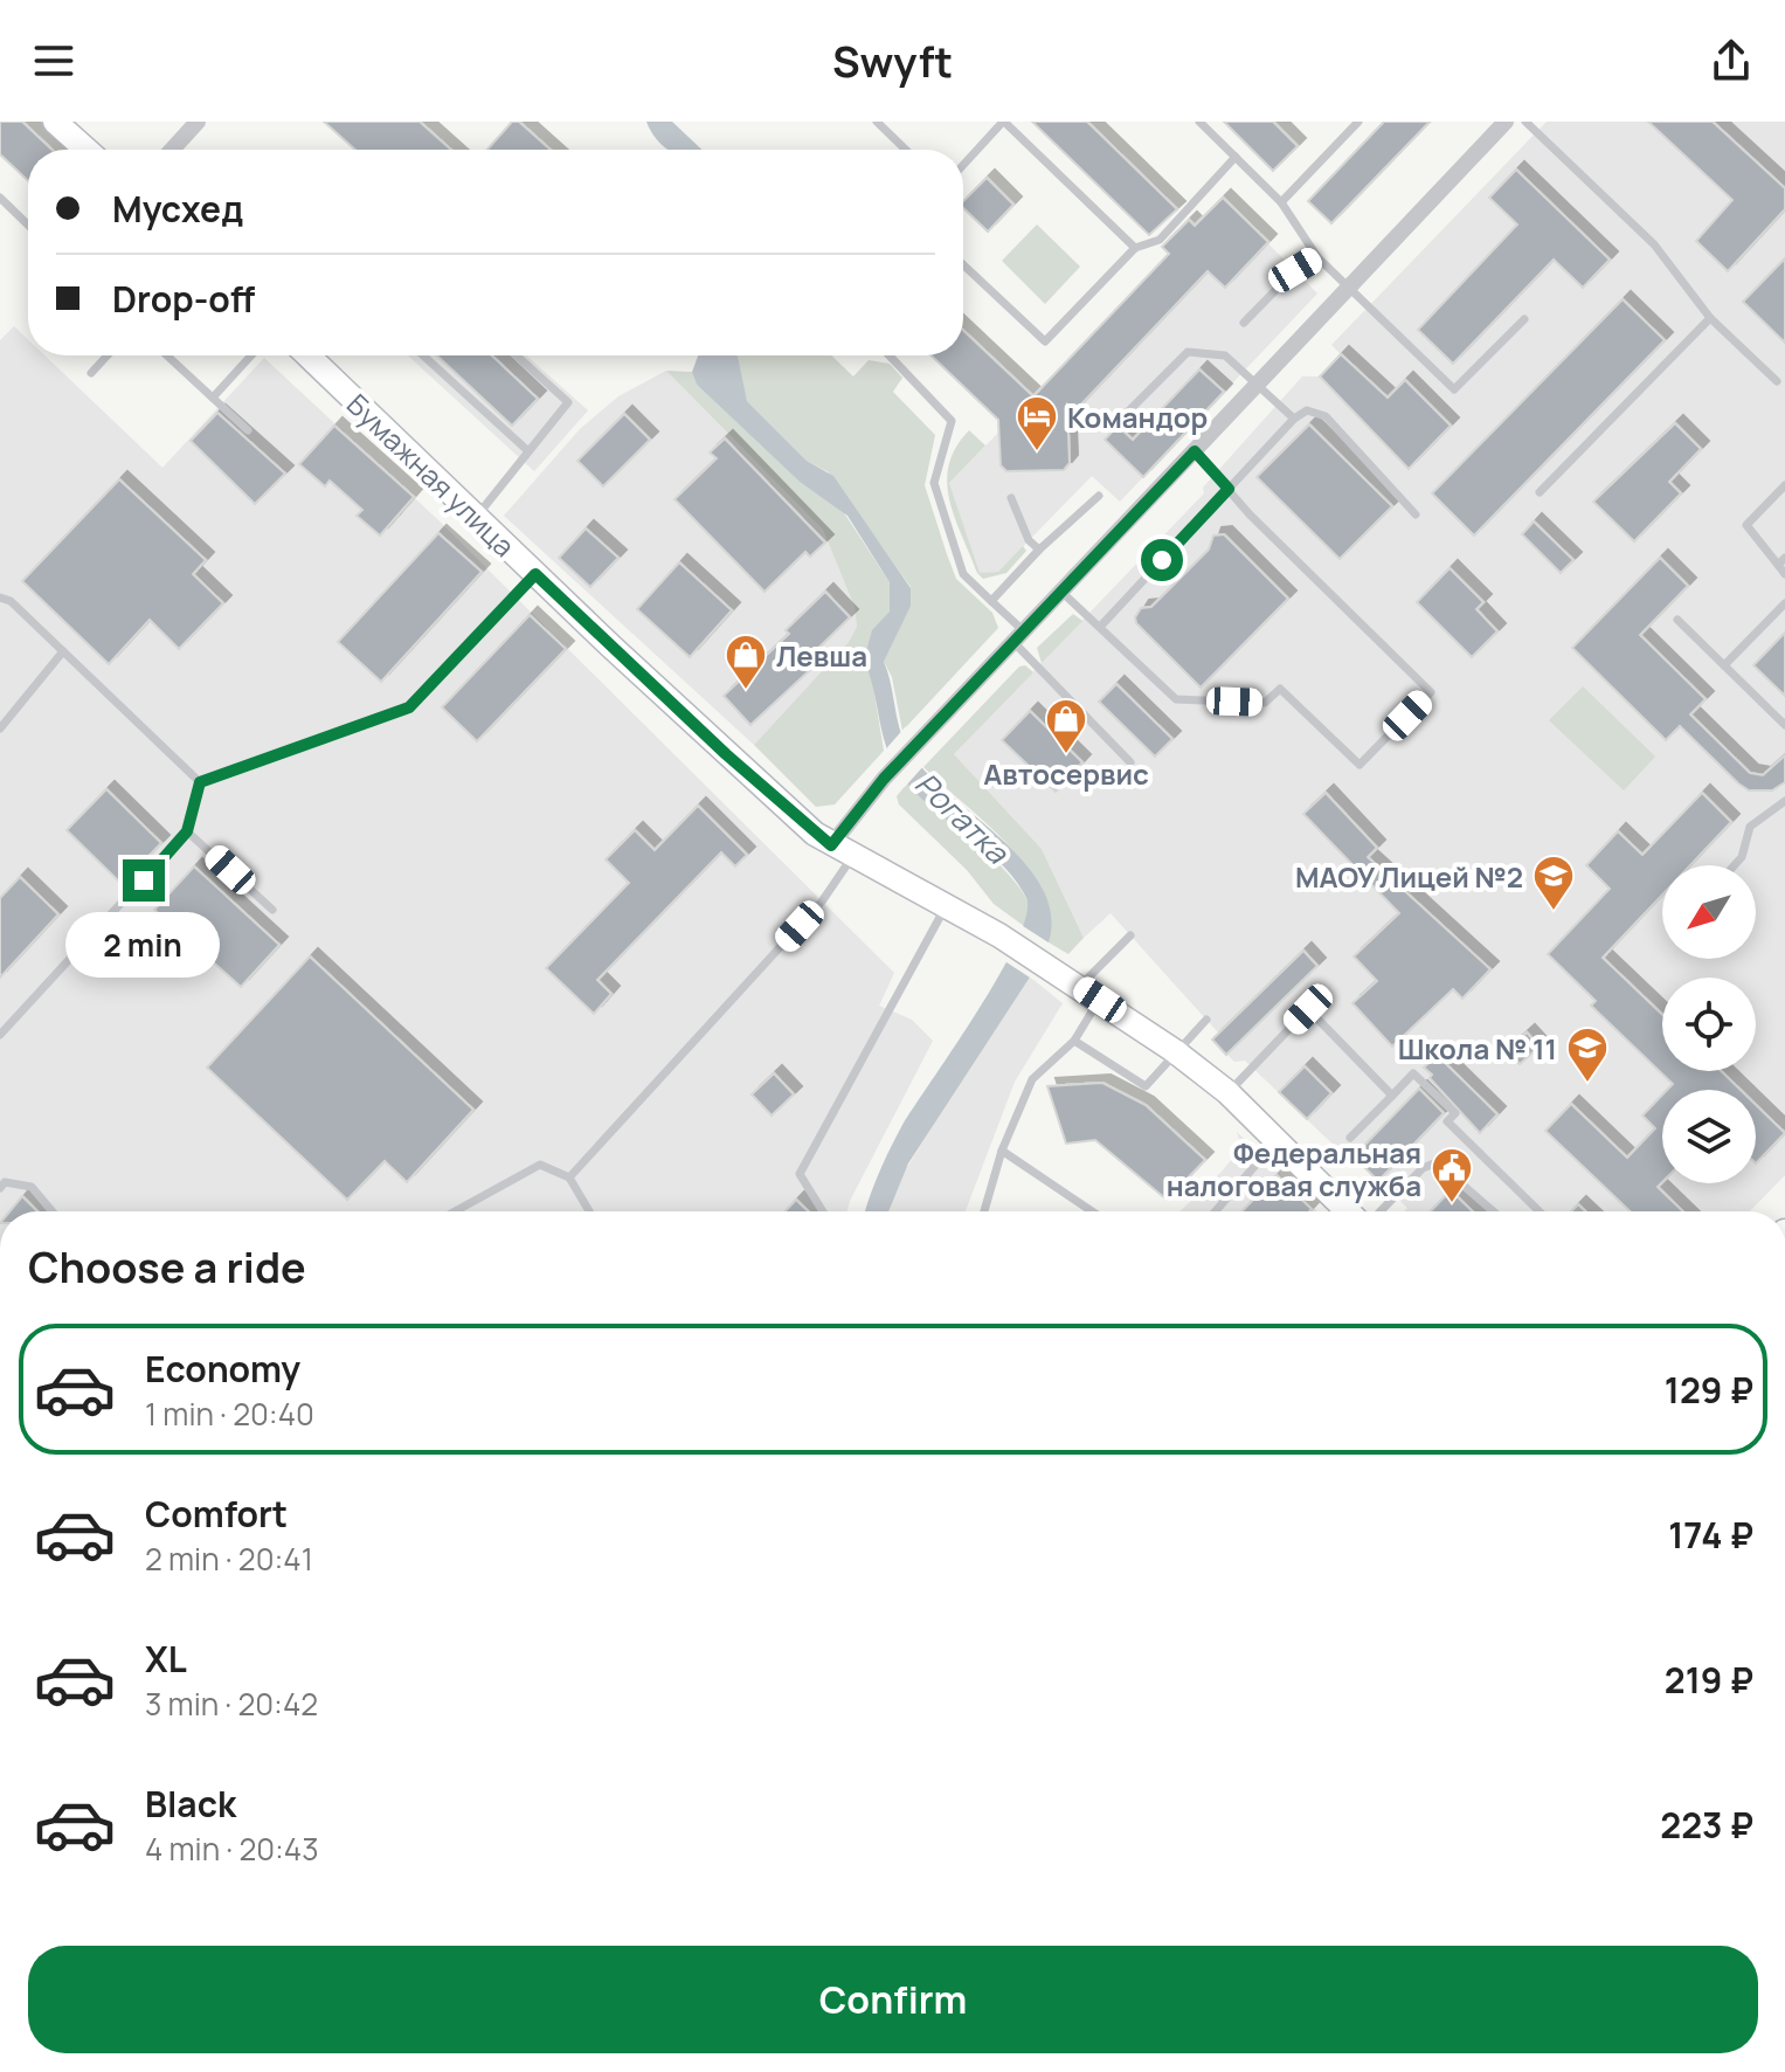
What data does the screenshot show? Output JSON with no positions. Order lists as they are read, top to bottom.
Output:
{
  "streets": {
    "street": ["Бумажная улица"]
  },
  "water": ["Рогатка"],
  "places": {
    "hotel": ["Командор"],
    "shop": ["Левша", "Автосервис"],
    "school or university": ["МАОУ Лицей №2", "Школа № 11"],
    "public building": ["Федеральная налоговая служба"]
  },
  "north": "bottom left",
  "page": {
    "header": "Swyft",
    "banner": ["Мусхед", "Drop-off"],
    "bubble": "2 min",
    "heading": "Choose a ride",
    "list": [
      {
        "name": "Economy",
        "note": "1 min · 20:40",
        "value": "129 ₽"
      },
      {
        "name": "Comfort",
        "note": "2 min · 20:41",
        "value": "174 ₽"
      },
      {
        "name": "XL",
        "note": "3 min · 20:42",
        "value": "219 ₽"
      },
      {
        "name": "Black",
        "note": "4 min · 20:43",
        "value": "223 ₽"
      }
    ],
    "buttons": "Confirm"
  }
}
